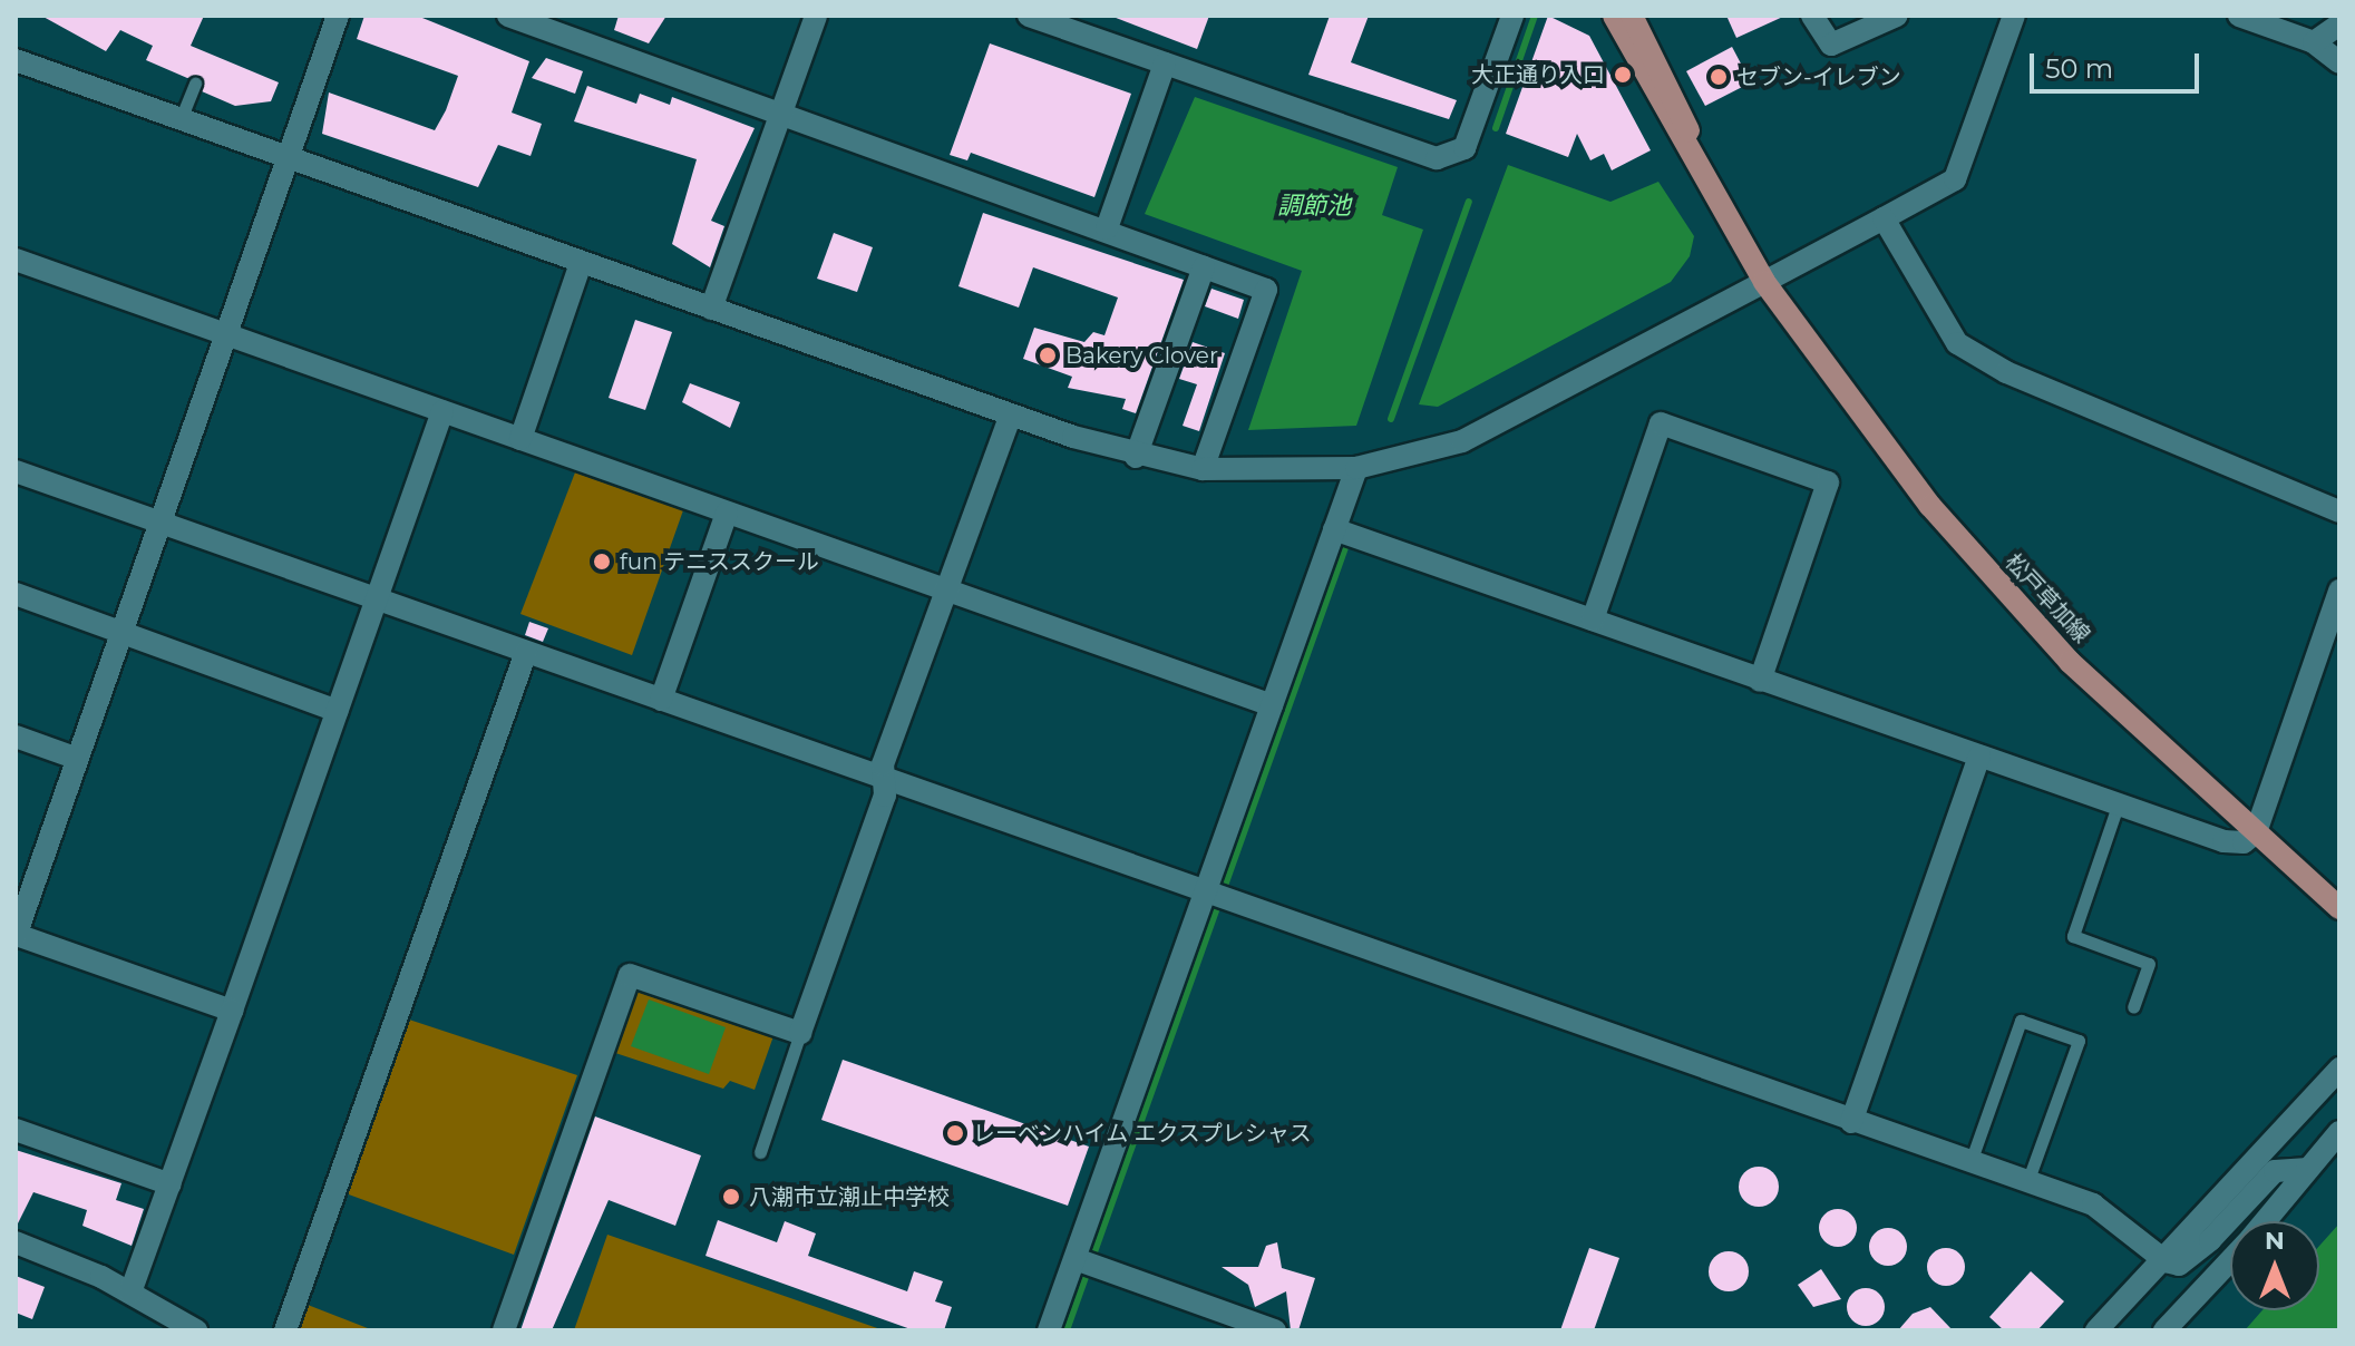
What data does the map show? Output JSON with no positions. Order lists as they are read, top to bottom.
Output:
{
  "streets": {
    "main road": ["松戸草加線"]
  },
  "water": ["調節池"],
  "places": [
    "大正通り入口",
    "セブン-イレブン",
    "Bakery Clover",
    "fun テニススクール",
    "レーベンハイム エクスプレシャス",
    "八潮市立潮止中学校"
  ],
  "scale_bar": "50 m",
  "north": "top"
}
